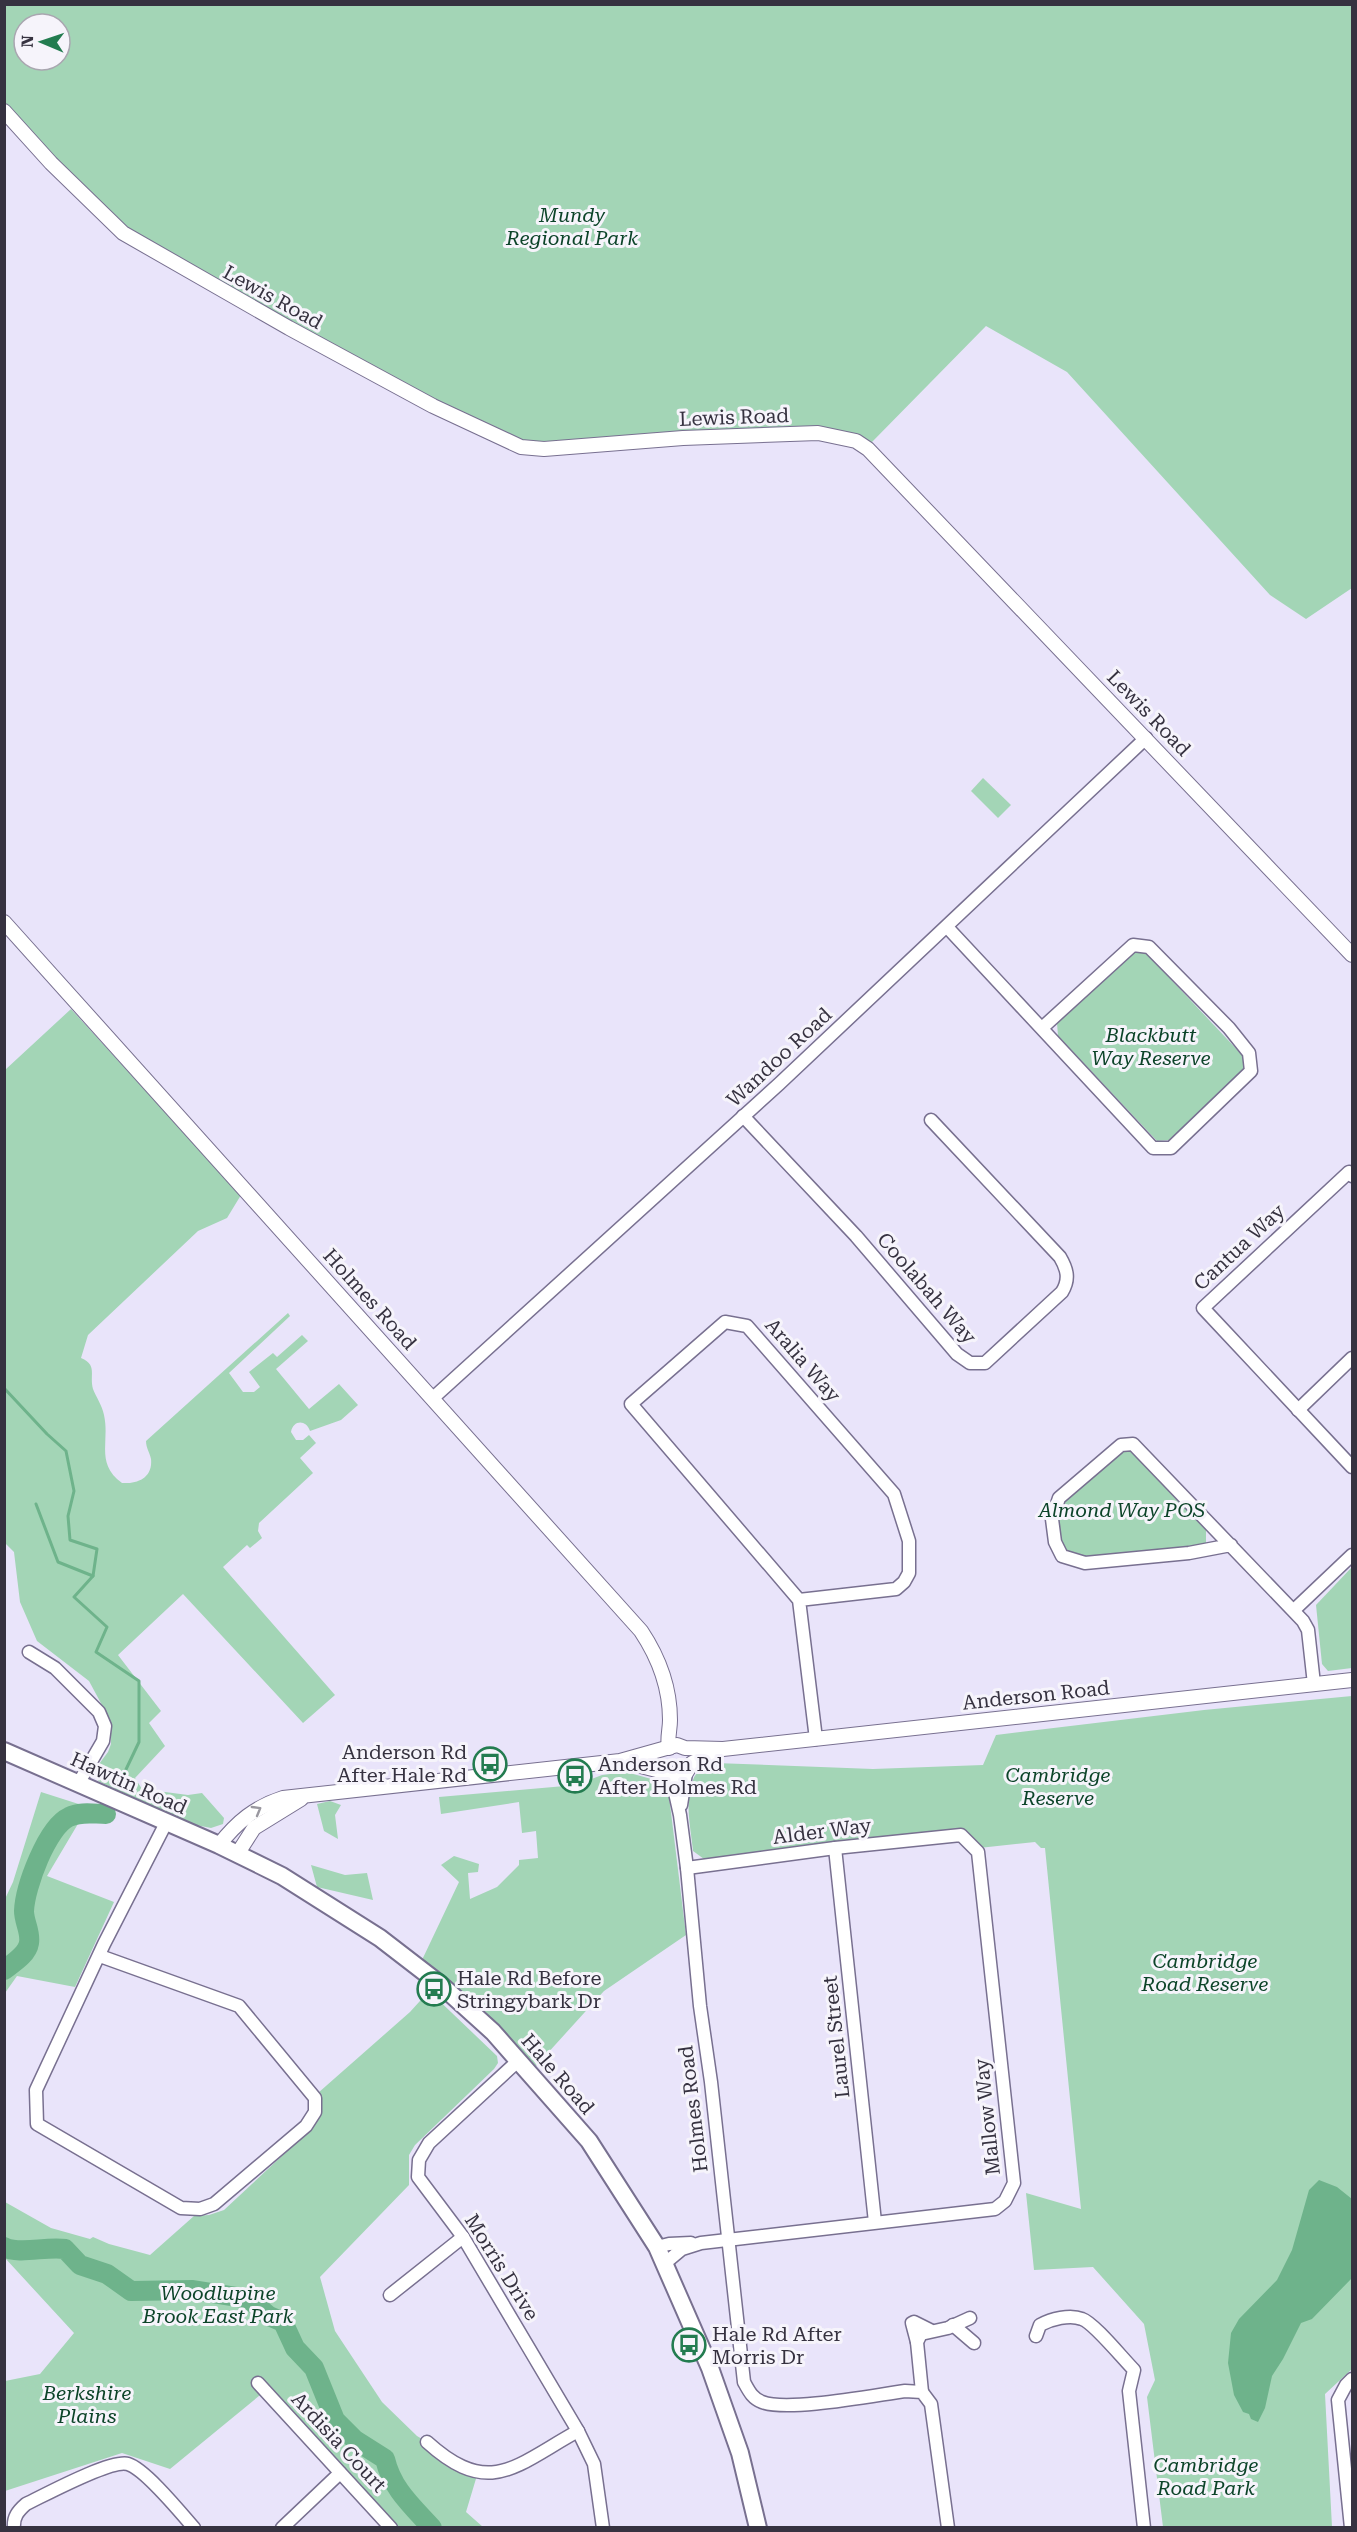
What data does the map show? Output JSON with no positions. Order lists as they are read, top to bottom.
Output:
{
  "streets": {
    "main road": ["Hawtin Road", "Hale Road"],
    "street": [
      "Lewis Road",
      "Wandoo Road",
      "Cantua Way",
      "Coolabah Way",
      "Holmes Road",
      "Aralia Way",
      "Anderson Road",
      "Alder Way",
      "Laurel Street",
      "Mallow Way",
      "Morris Drive",
      "Ardisia Court"
    ]
  },
  "crossings": [
    ["Lewis Road", "Wandoo Road"],
    ["Wandoo Road", "Coolabah Way"],
    ["Wandoo Road", "Holmes Road"],
    ["Holmes Road", "Anderson Road"],
    ["Holmes Road", "Alder Way"],
    ["Holmes Road", "Mallow Way"],
    ["Anderson Road", "Hawtin Road"],
    ["Anderson Road", "Hale Road"],
    ["Hawtin Road", "Hale Road"],
    ["Alder Way", "Laurel Street"],
    ["Alder Way", "Mallow Way"],
    ["Laurel Street", "Mallow Way"],
    ["Hale Road", "Mallow Way"],
    ["Hale Road", "Morris Drive"]
  ],
  "parks": [
    "Mundy Regional Park",
    "Blackbutt Way Reserve",
    "Almond Way POS",
    "Cambridge Reserve",
    "Cambridge Road Reserve",
    "Woodlupine Brook East Park",
    "Berkshire Plains",
    "Cambridge Road Park"
  ],
  "places": {
    "bus stop": [
      "Anderson Rd After Hale Rd",
      "Anderson Rd After Holmes Rd",
      "Hale Rd Before Stringybark Dr",
      "Hale Rd After Morris Dr"
    ]
  },
  "north": "left"
}
